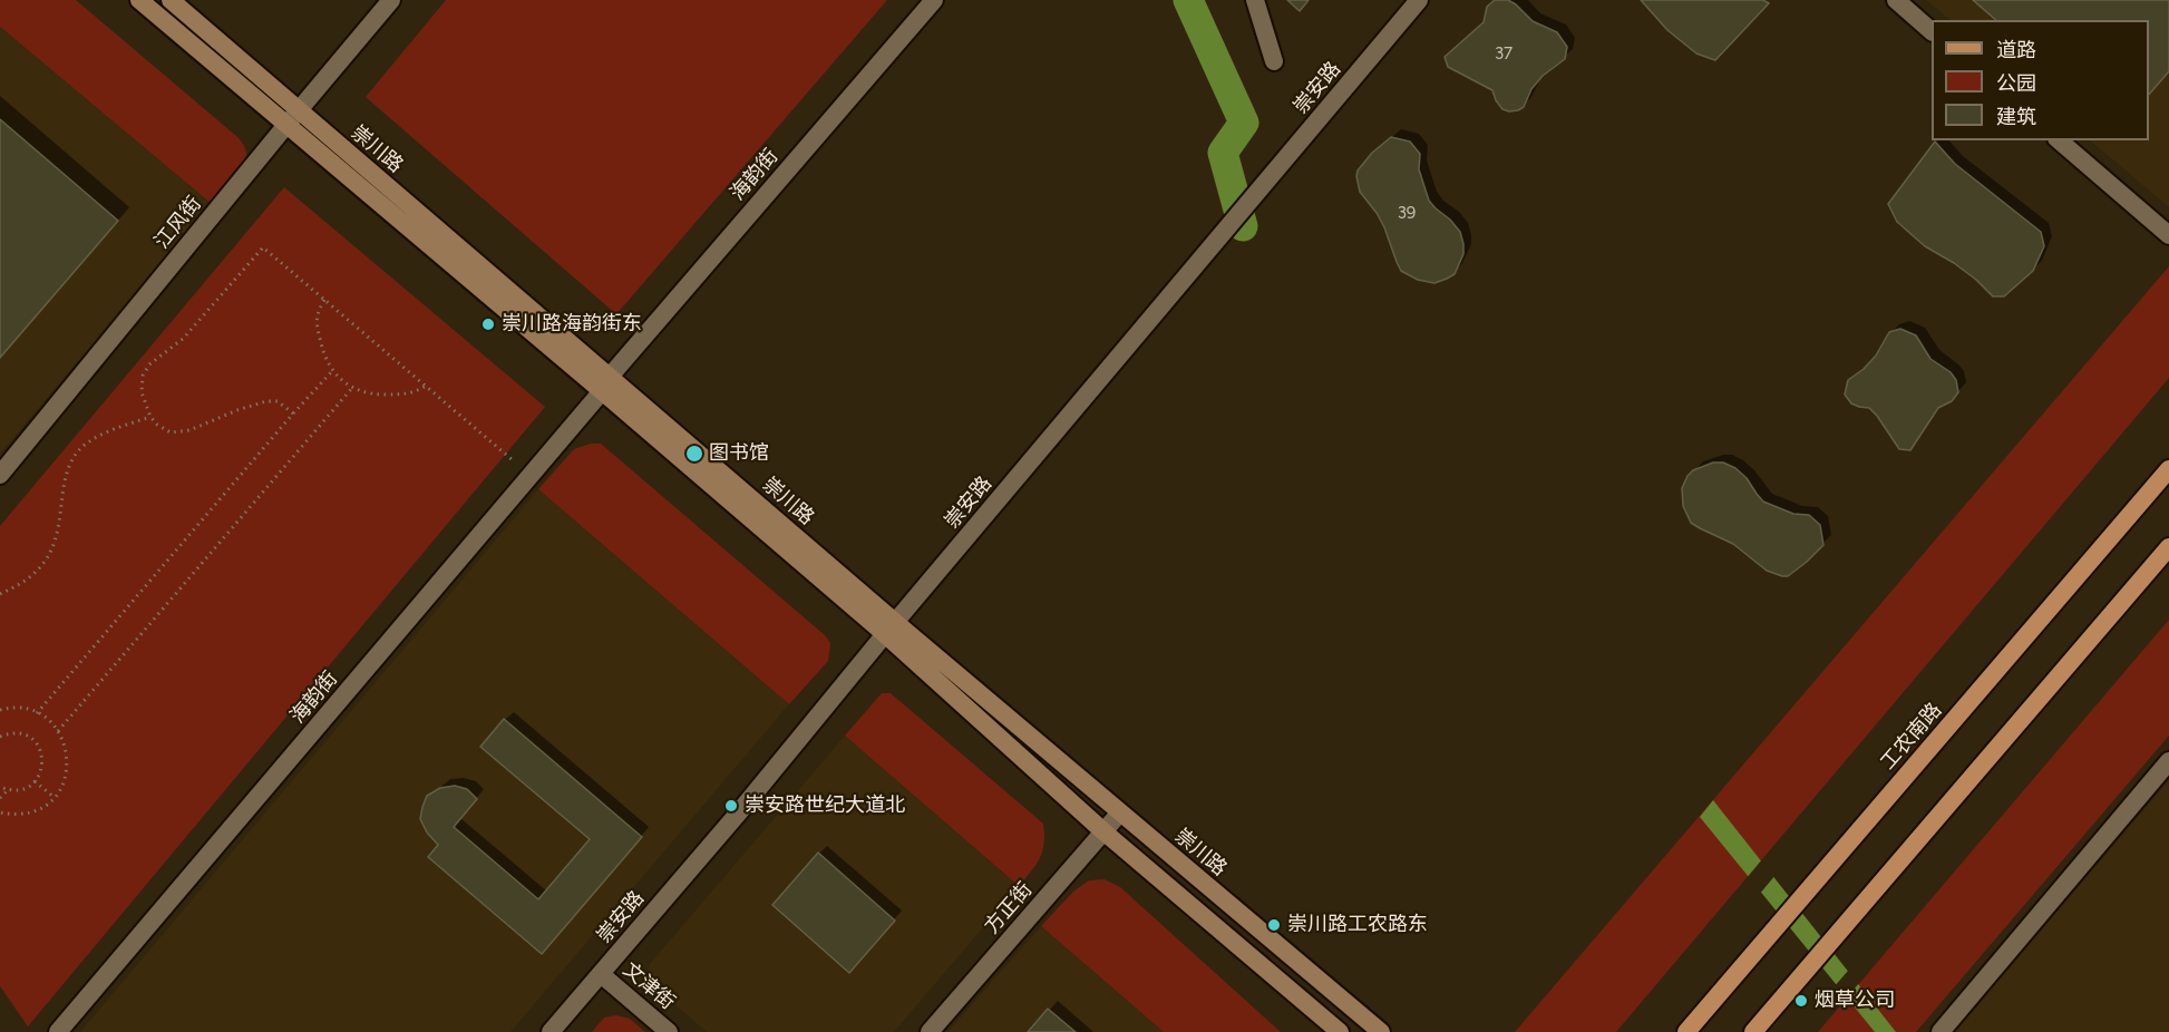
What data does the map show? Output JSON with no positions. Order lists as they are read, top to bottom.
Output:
{
  "streets": {
    "main road": ["崇川路", "工农南路"],
    "street": [
      "崇安路",
      "海韵街",
      "江风街",
      "方正街",
      "文津街"
    ]
  },
  "crossings": [
    ["崇安路", "崇川路"],
    ["崇安路", "文津街"],
    ["崇川路", "海韵街"],
    ["崇川路", "江风街"],
    ["崇川路", "方正街"]
  ],
  "places": [
    "崇川路海韵街东",
    "图书馆",
    "崇安路世纪大道北",
    "崇川路工农路东",
    "烟草公司"
  ],
  "house_numbers": ["37", "39"],
  "legend": ["道路", "公园", "建筑"]
}
